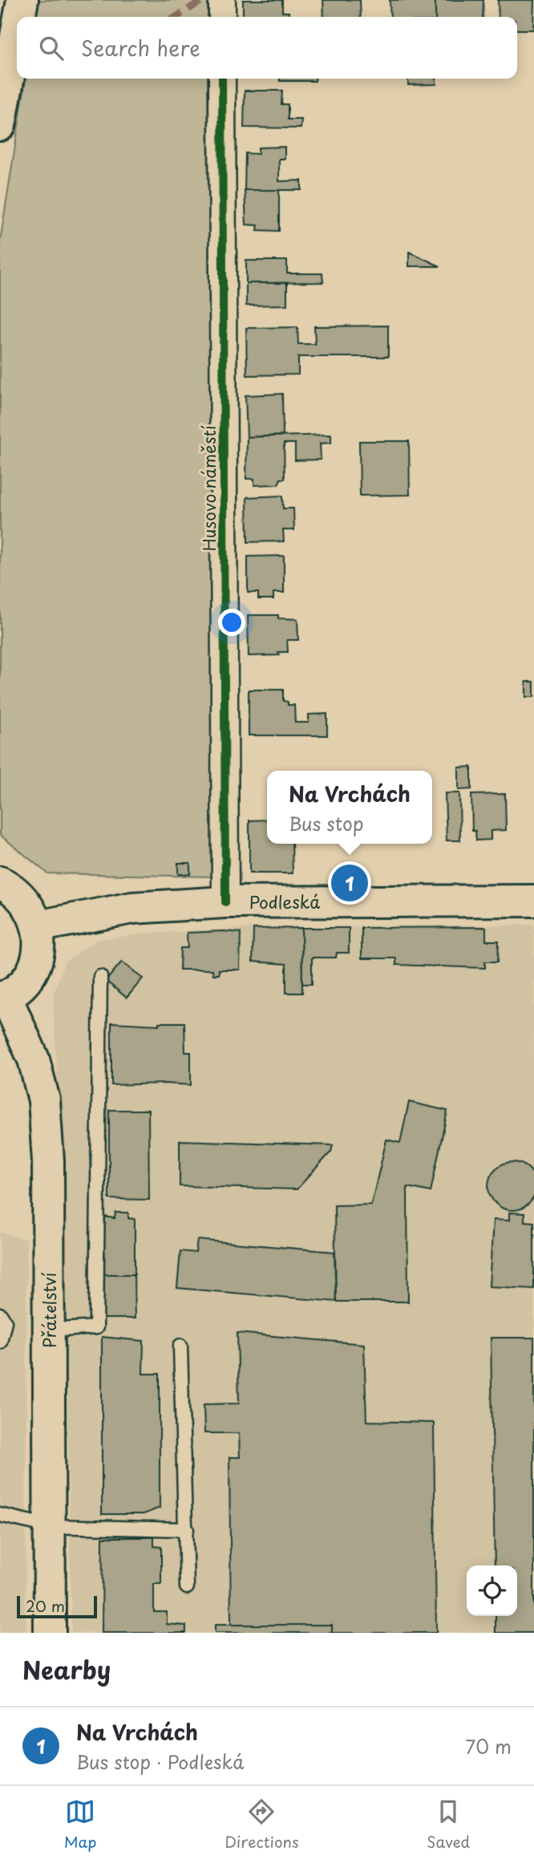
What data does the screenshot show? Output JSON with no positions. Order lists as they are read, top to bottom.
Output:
{
  "streets": {
    "main road": ["Podleská", "Přátelství"],
    "street": ["Husovo náměstí"]
  },
  "crossings": [
    ["Husovo náměstí", "Podleská"],
    ["Podleská", "Přátelství"]
  ],
  "scale_bar": "20 m",
  "page": {
    "search": "Search here",
    "popup": ["Na Vrchách", "Bus stop"],
    "pins": "1",
    "scale": "20 m",
    "heading": "Nearby",
    "list": [
      {
        "mark": "1",
        "name": "Na Vrchách",
        "note": "Bus stop · Podleská",
        "value": "70 m"
      }
    ],
    "nav": ["Map", "Directions", "Saved"]
  }
}
